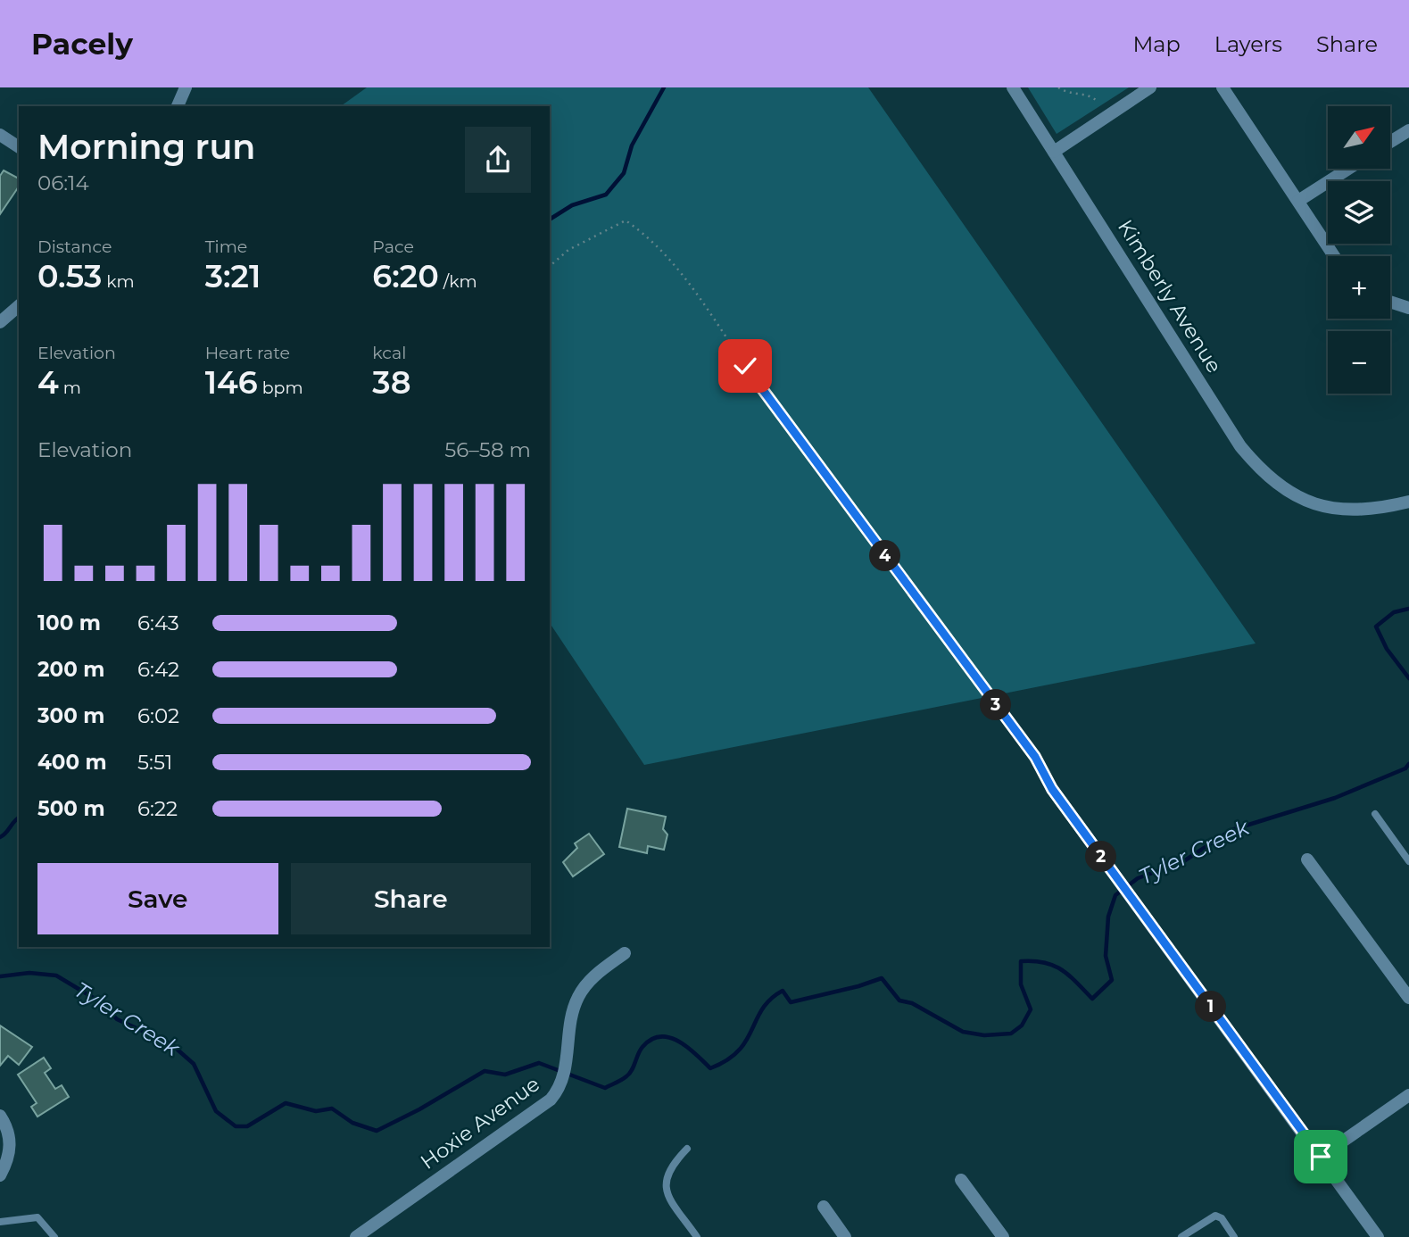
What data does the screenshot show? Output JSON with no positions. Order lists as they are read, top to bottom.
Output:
{
  "streets": {
    "street": ["Kimberly Avenue", "Hoxie Avenue"]
  },
  "water": ["Tyler Creek"],
  "north": "top right",
  "page": {
    "header": "Pacely",
    "nav": ["Map", "Layers", "Share"],
    "map_buttons": ["+", "−"],
    "heading": ["Morning run", "06:14"],
    "stats": [
      ["Distance", "0.53 km"],
      ["Time", "3:21"],
      ["Pace", "6:20 /km"],
      ["Elevation", "4 m"],
      ["Heart rate", "146 bpm"],
      ["kcal", "38"]
    ],
    "chart": ["Elevation", "56–58 m"],
    "pins": [
      "4",
      "3",
      "2",
      "1"
    ],
    "list": [
      {
        "name": "100 m",
        "note": "6:43"
      },
      {
        "name": "200 m",
        "note": "6:42"
      },
      {
        "name": "300 m",
        "note": "6:02"
      },
      {
        "name": "400 m",
        "note": "5:51"
      },
      {
        "name": "500 m",
        "note": "6:22"
      }
    ],
    "buttons": ["Save", "Share"]
  }
}
